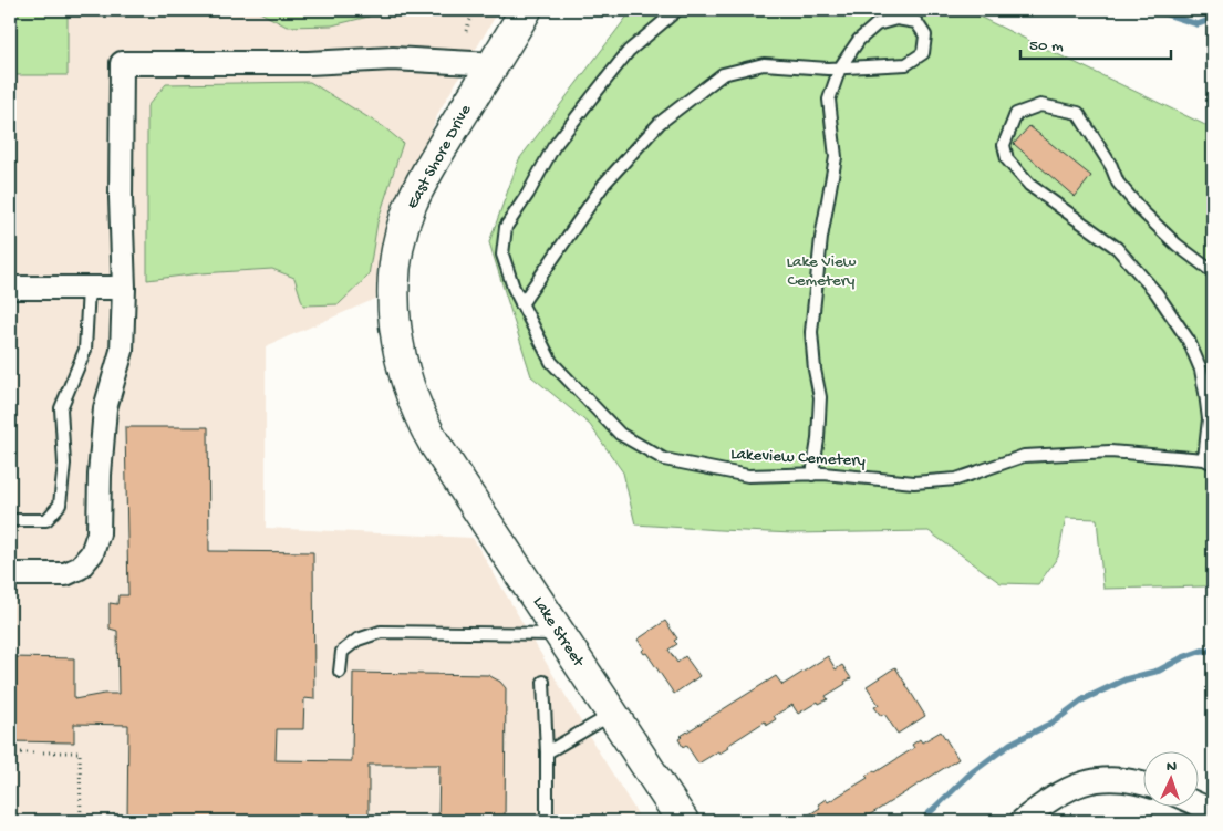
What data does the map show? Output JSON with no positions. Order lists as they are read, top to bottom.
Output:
{
  "streets": {
    "street": ["East Shore Drive", "Lake Street"],
    "lane": ["Lakeview Cemetery"]
  },
  "crossings": [
    ["East Shore Drive", "Lake Street"]
  ],
  "parks": ["Lake View Cemetery"],
  "scale_bar": "50 m",
  "north": "top"
}
